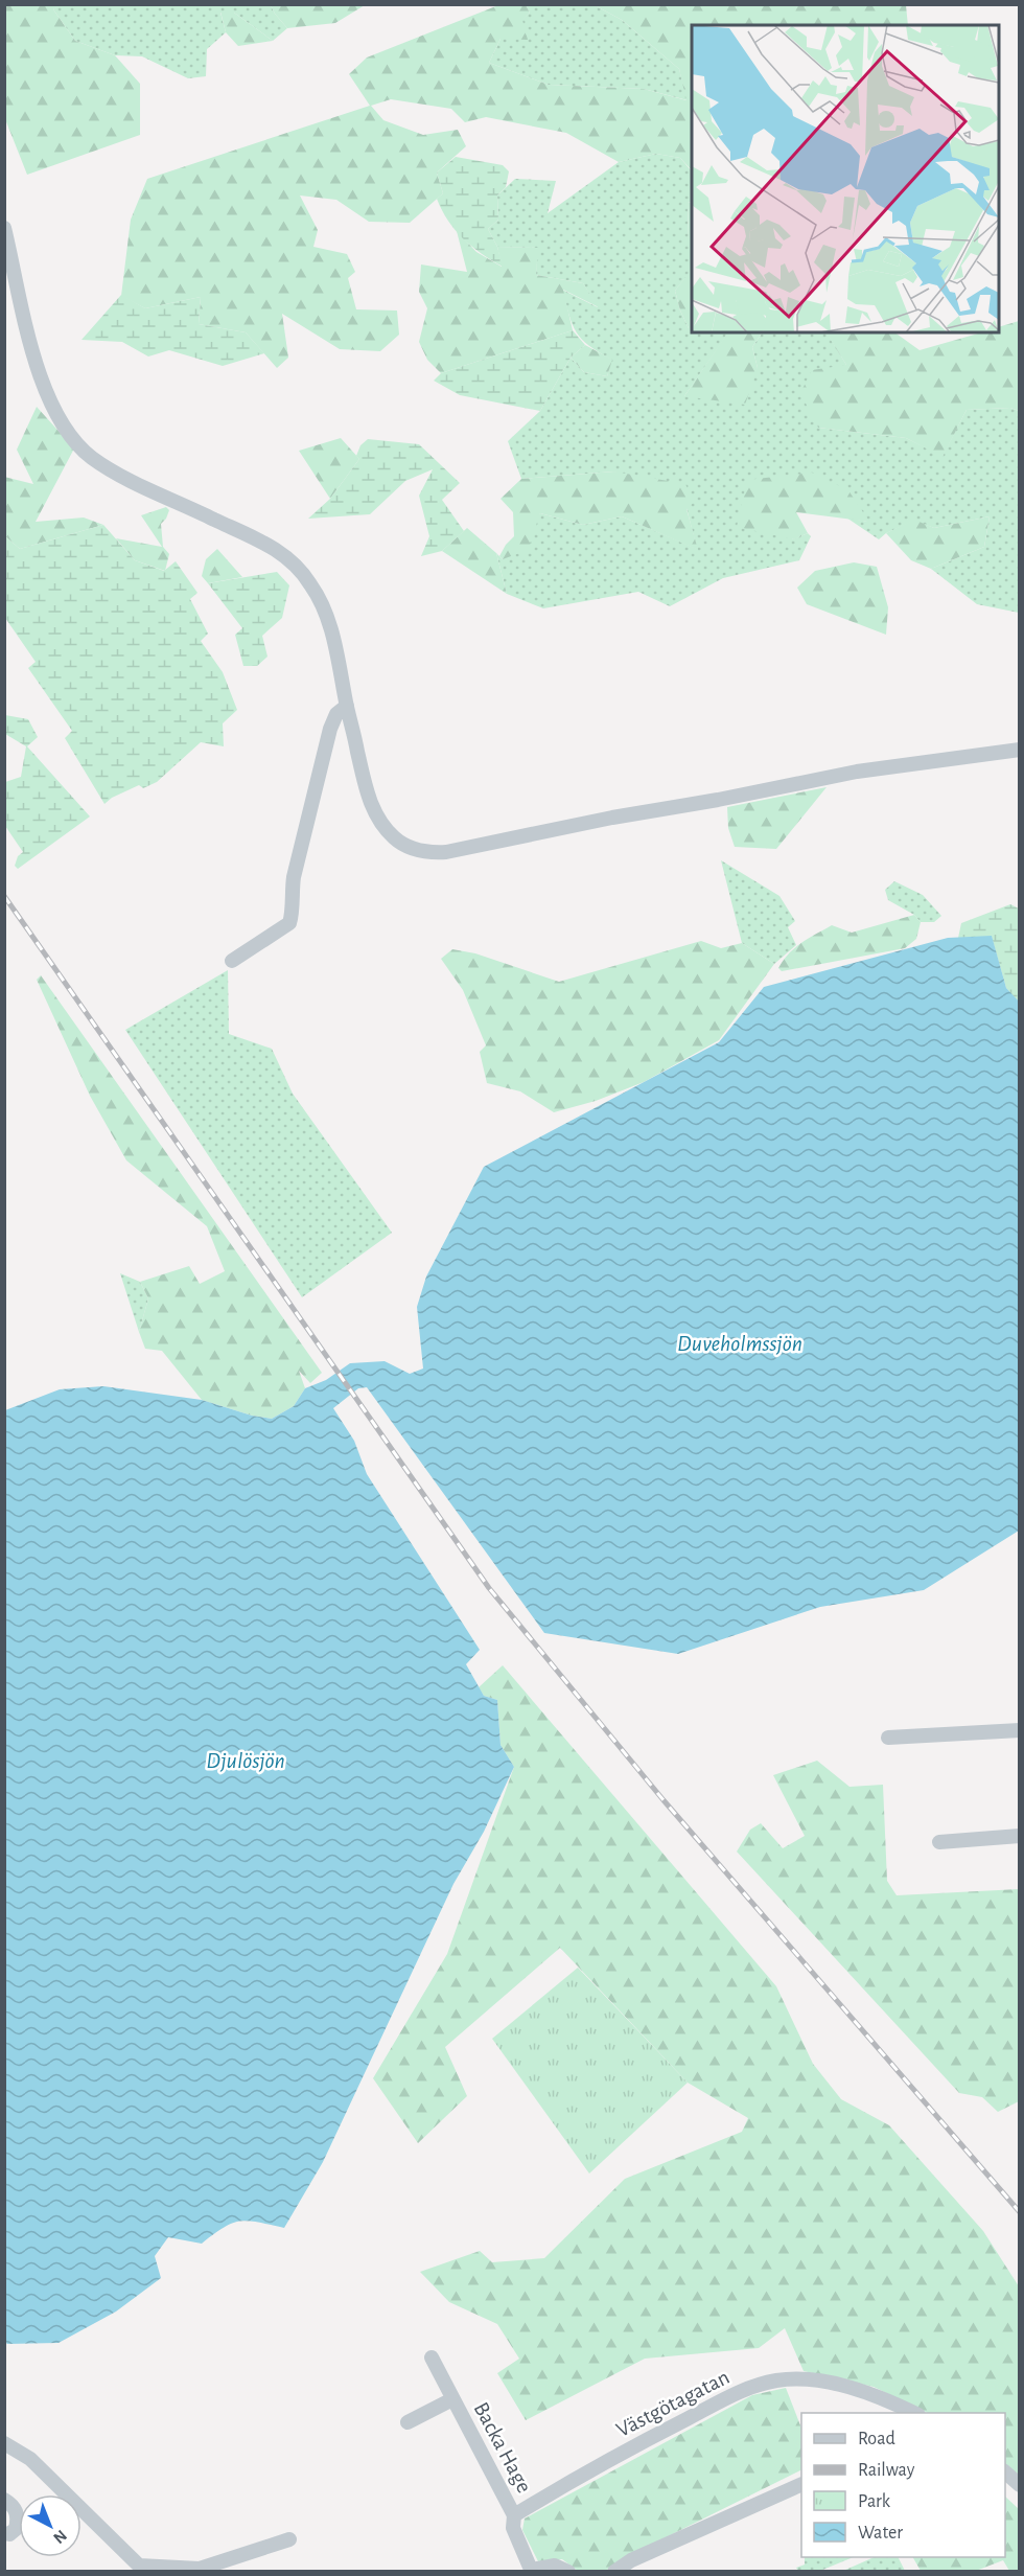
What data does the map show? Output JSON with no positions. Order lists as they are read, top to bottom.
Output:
{
  "streets": {
    "street": ["Västgötagatan", "Backa Hage"]
  },
  "crossings": [
    ["Västgötagatan", "Backa Hage"]
  ],
  "water": ["Duveholmssjön", "Djulösjön"],
  "legend": [
    "Road",
    "Railway",
    "Park",
    "Water"
  ],
  "north": "bottom right"
}
